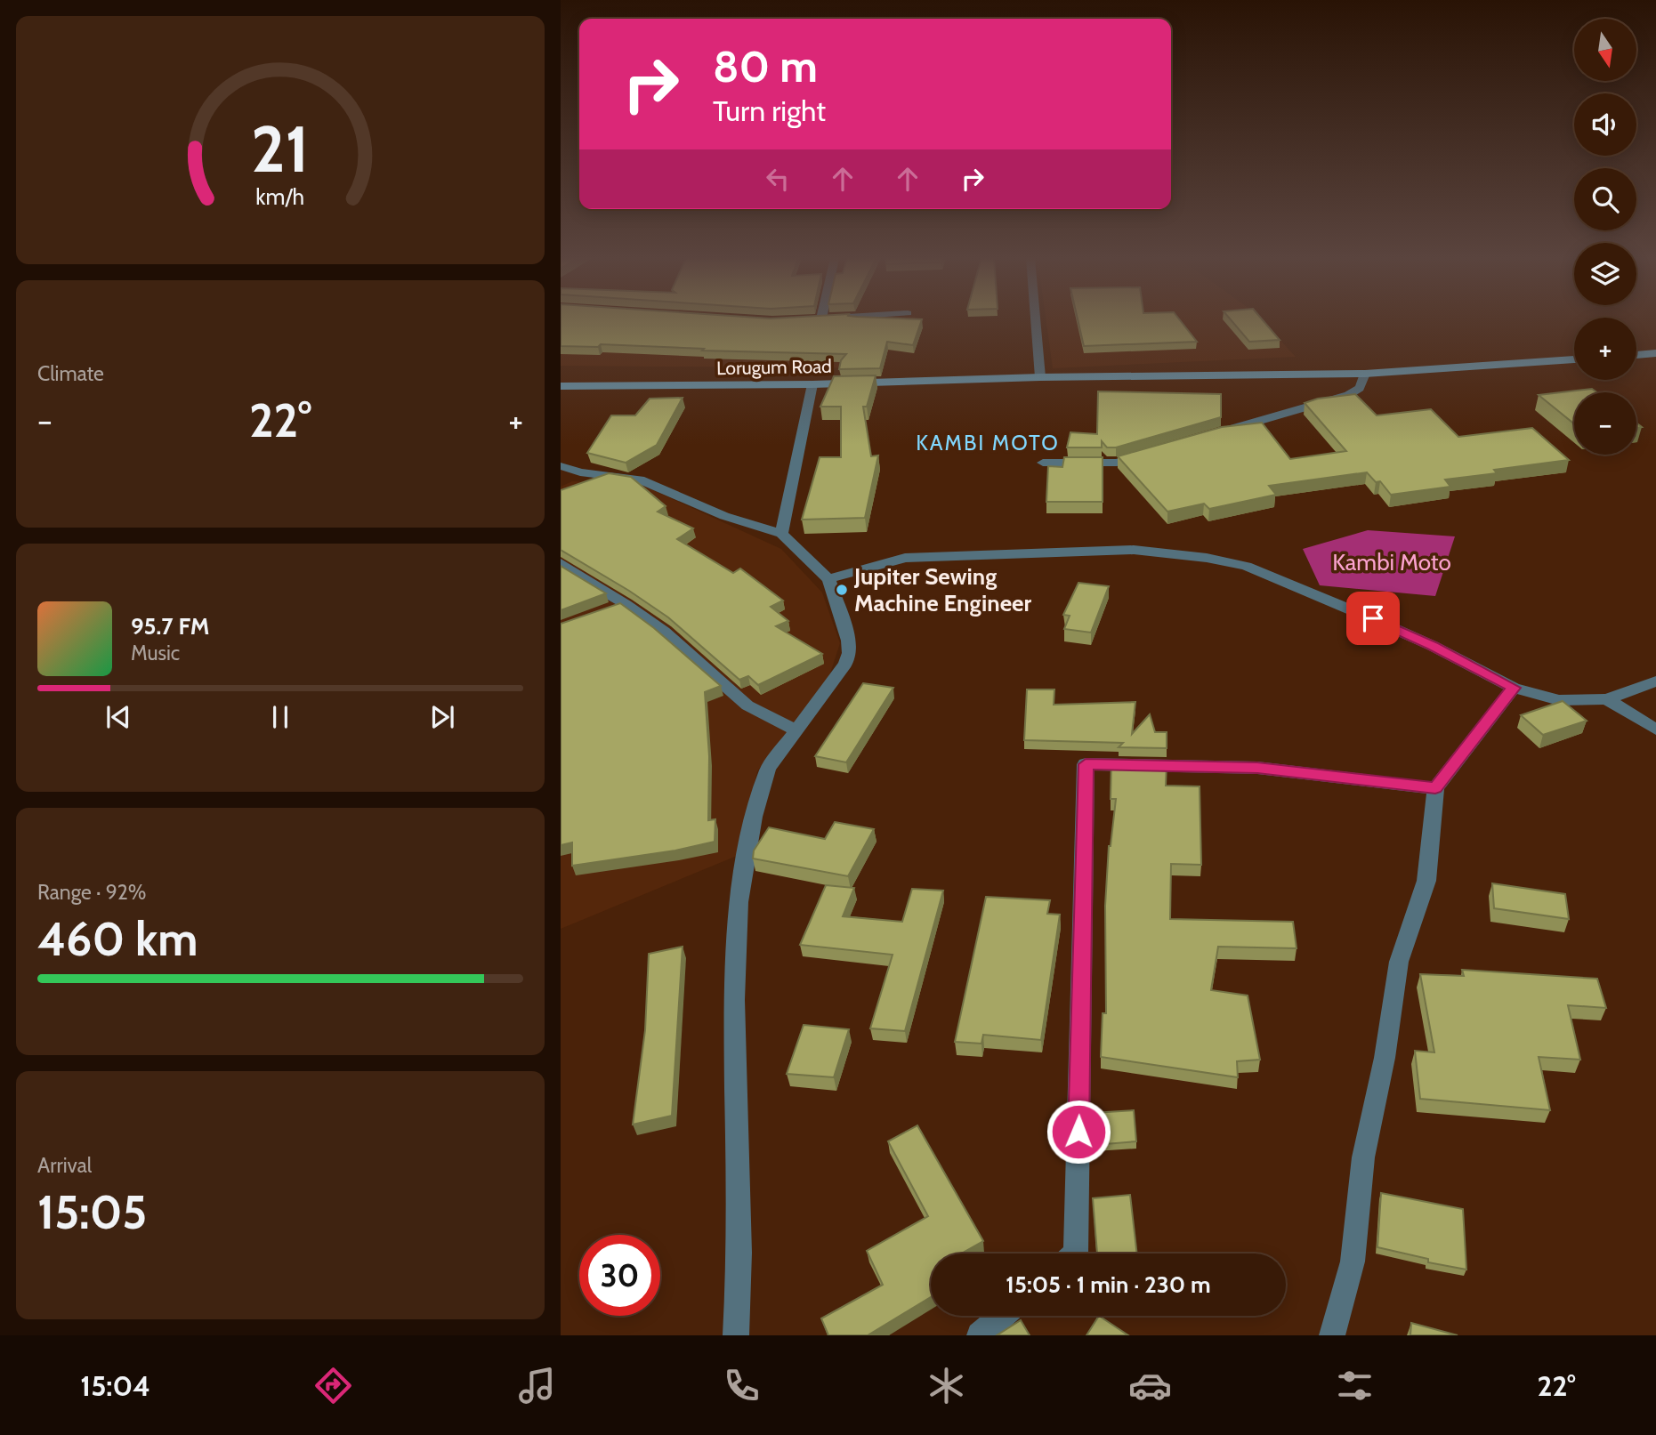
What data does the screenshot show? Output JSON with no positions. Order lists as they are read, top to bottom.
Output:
{
  "streets": {
    "main road": ["Lorugum Road"]
  },
  "districts": ["KAMBI MOTO"],
  "parks": ["Kambi Moto"],
  "places": ["Jupiter Sewing Machine Engineer"],
  "north": "bottom",
  "page": {
    "map_buttons": ["+", "−"],
    "turn": ["80 m", "Turn right"],
    "tile": [
      "Climate",
      ["Range · 92%", "460 km"],
      ["Arrival", "15:05"]
    ],
    "heat": ["−", "22°", "+"],
    "song": ["95.7 FM", "Music"],
    "limit": "30",
    "trip": "15:05 · 1 min · 230 m",
    "tabs": ["15:04", "22°"],
    "gauge": ["21", "km/h"]
  }
}
